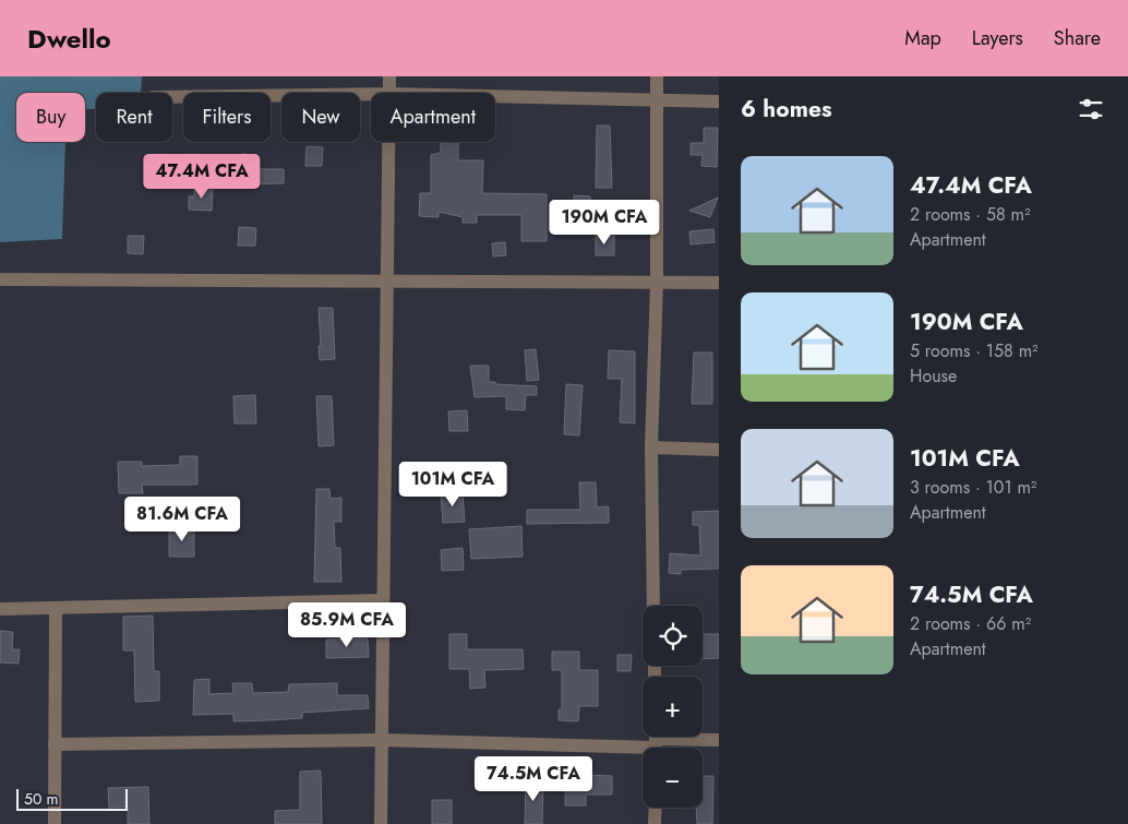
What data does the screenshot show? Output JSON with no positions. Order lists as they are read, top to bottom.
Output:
{
  "scale_bar": "50 m",
  "page": {
    "header": "Dwello",
    "nav": ["Map", "Layers", "Share"],
    "heading": "6 homes",
    "chip": [
      "Buy",
      "Rent",
      "Filters",
      "New",
      "Apartment"
    ],
    "list": [
      {
        "name": "47.4M CFA",
        "note": "2 rooms · 58 m² · Apartment"
      },
      {
        "name": "190M CFA",
        "note": "5 rooms · 158 m² · House"
      },
      {
        "name": "101M CFA",
        "note": "3 rooms · 101 m² · Apartment"
      },
      {
        "name": "74.5M CFA",
        "note": "2 rooms · 66 m² · Apartment"
      }
    ],
    "price": [
      "47.4M CFA",
      "190M CFA",
      "101M CFA",
      "81.6M CFA",
      "85.9M CFA",
      "74.5M CFA"
    ],
    "map_buttons": ["+", "−"],
    "scale": "50 m"
  }
}
